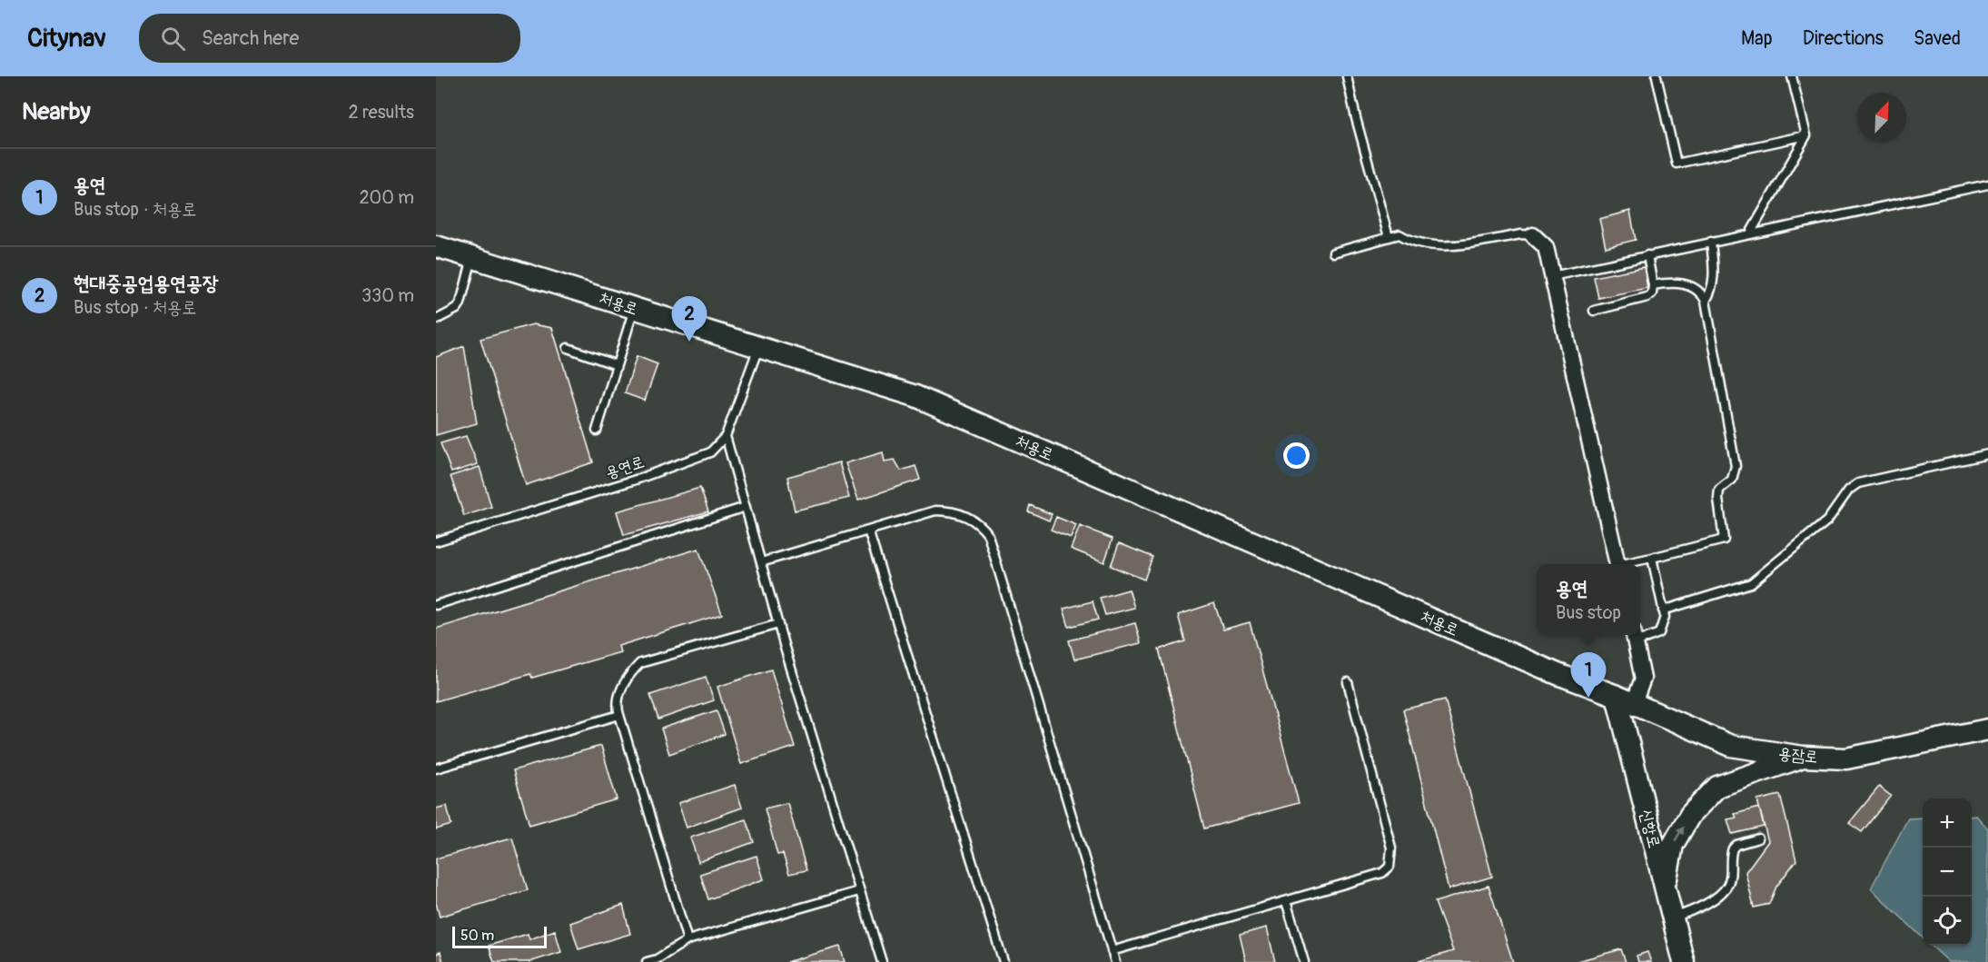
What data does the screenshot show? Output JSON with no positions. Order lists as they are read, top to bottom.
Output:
{
  "streets": {
    "street": ["처용로", "용잠로", "신항로"],
    "lane": ["용연로"]
  },
  "crossings": [
    ["처용로", "용연로"],
    ["처용로", "용잠로"],
    ["처용로", "신항로"],
    ["용잠로", "신항로"]
  ],
  "scale_bar": "50 m",
  "north": "top right",
  "page": {
    "header": "Citynav",
    "search": "Search here",
    "nav": ["Map", "Directions", "Saved"],
    "heading": ["Nearby", "2 results"],
    "list": [
      {
        "mark": "1",
        "name": "용연",
        "note": "Bus stop · 처용로",
        "value": "200 m"
      },
      {
        "mark": "2",
        "name": "현대중공업용연공장",
        "note": "Bus stop · 처용로",
        "value": "330 m"
      }
    ],
    "pins": ["2", "1"],
    "popup": ["용연", "Bus stop"],
    "map_buttons": ["+", "−"],
    "scale": "50 m"
  }
}
